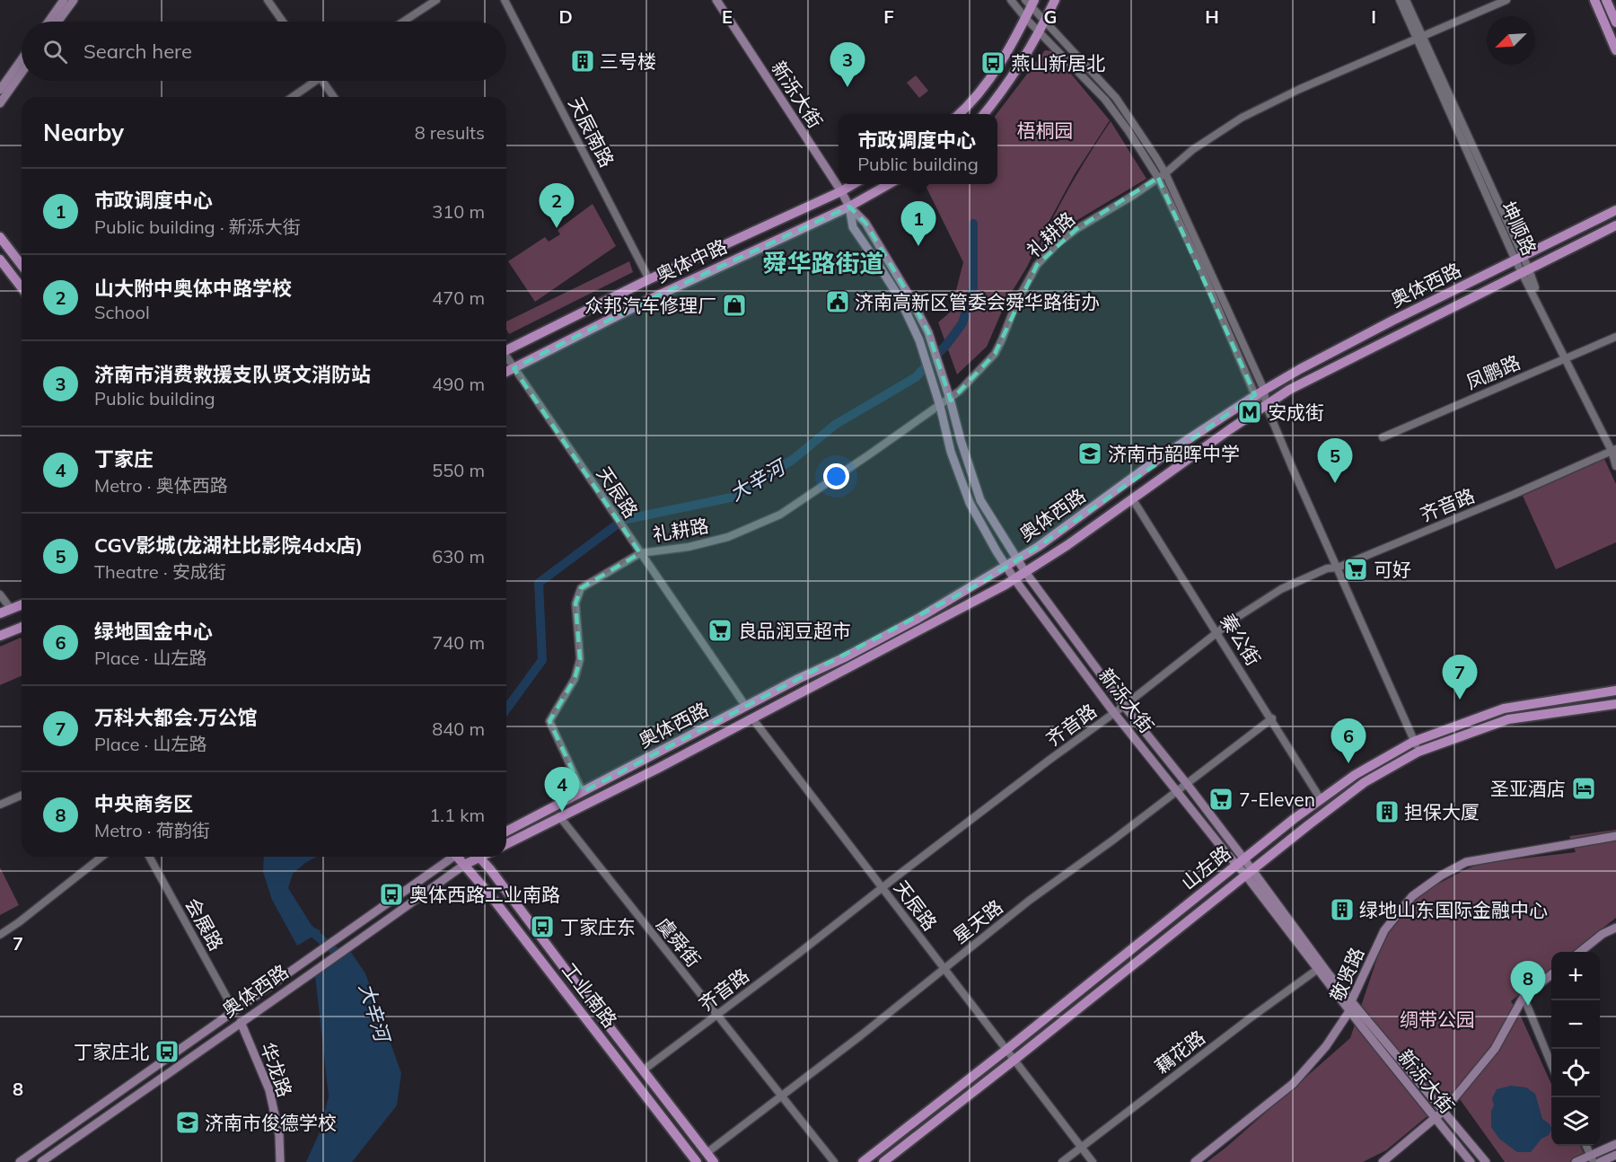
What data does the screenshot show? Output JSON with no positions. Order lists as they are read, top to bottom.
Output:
{
  "streets": {
    "main road": [
      "新泺大街",
      "奥体中路",
      "奥体西路",
      "山左路",
      "敬贤路",
      "工业南路",
      "华龙路"
    ],
    "street": [
      "天辰南路",
      "坤顺路",
      "礼耕路",
      "凤鹏路",
      "天辰路",
      "齐音路",
      "秦公街",
      "星天路",
      "会展路",
      "虞舜街",
      "藕花路"
    ]
  },
  "crossings": [
    ["新泺大街", "礼耕路"],
    ["新泺大街", "奥体中路"],
    ["新泺大街", "奥体西路"],
    ["新泺大街", "齐音路"],
    ["新泺大街", "山左路"],
    ["新泺大街", "星天路"],
    ["新泺大街", "敬贤路"],
    ["新泺大街", "藕花路"],
    ["天辰南路", "奥体中路"],
    ["坤顺路", "礼耕路"],
    ["坤顺路", "奥体西路"],
    ["坤顺路", "凤鹏路"],
    ["坤顺路", "齐音路"],
    ["礼耕路", "天辰路"],
    ["奥体中路", "天辰路"],
    ["奥体西路", "天辰路"],
    ["奥体西路", "秦公街"],
    ["奥体西路", "会展路"],
    ["奥体西路", "虞舜街"],
    ["奥体西路", "工业南路"],
    ["奥体西路", "华龙路"],
    ["天辰路", "齐音路"],
    ["天辰路", "山左路"],
    ["天辰路", "星天路"],
    ["天辰路", "藕花路"],
    ["齐音路", "秦公街"],
    ["齐音路", "虞舜街"],
    ["齐音路", "工业南路"],
    ["秦公街", "山左路"],
    ["秦公街", "星天路"],
    ["星天路", "虞舜街"],
    ["星天路", "工业南路"]
  ],
  "districts": ["舜华路街道"],
  "water": ["大辛河"],
  "parks": ["梧桐园", "绸带公园"],
  "places": {
    "building": ["三号楼", "担保大厦", "绿地山东国际金融中心"],
    "bus stop": [
      "燕山新居北",
      "奥体西路工业南路",
      "丁家庄东",
      "丁家庄北"
    ],
    "public building": ["济南高新区管委会舜华路街办"],
    "shop": ["众邦汽车修理厂"],
    "metro station": ["安成街"],
    "school or university": ["济南市韶晖中学", "济南市俊德学校"],
    "supermarket": ["可好", "良品润豆超市", "7-Eleven"],
    "hotel": ["圣亚酒店"]
  },
  "north": "bottom left",
  "page": {
    "search": "Search here",
    "pins": [
      "3",
      "2",
      "1",
      "5",
      "7",
      "6",
      "4",
      "8"
    ],
    "heading": ["Nearby", "8 results"],
    "popup": ["市政调度中心", "Public building"],
    "list": [
      {
        "mark": "1",
        "name": "市政调度中心",
        "note": "Public building · 新泺大街",
        "value": "310 m"
      },
      {
        "mark": "2",
        "name": "山大附中奥体中路学校",
        "note": "School",
        "value": "470 m"
      },
      {
        "mark": "3",
        "name": "济南市消费救援支队贤文消防站",
        "note": "Public building",
        "value": "490 m"
      },
      {
        "mark": "4",
        "name": "丁家庄",
        "note": "Metro · 奥体西路",
        "value": "550 m"
      },
      {
        "mark": "5",
        "name": "CGV影城(龙湖杜比影院4dx店)",
        "note": "Theatre · 安成街",
        "value": "630 m"
      },
      {
        "mark": "6",
        "name": "绿地国金中心",
        "note": "Place · 山左路",
        "value": "740 m"
      },
      {
        "mark": "7",
        "name": "万科大都会·万公馆",
        "note": "Place · 山左路",
        "value": "840 m"
      },
      {
        "mark": "8",
        "name": "中央商务区",
        "note": "Metro · 荷韵街",
        "value": "1.1 km"
      }
    ],
    "map_buttons": ["+", "−"]
  },
  "grid": {
    "columns": [
      "D",
      "E",
      "F",
      "G",
      "H",
      "I"
    ],
    "rows": ["7", "8"]
  }
}
